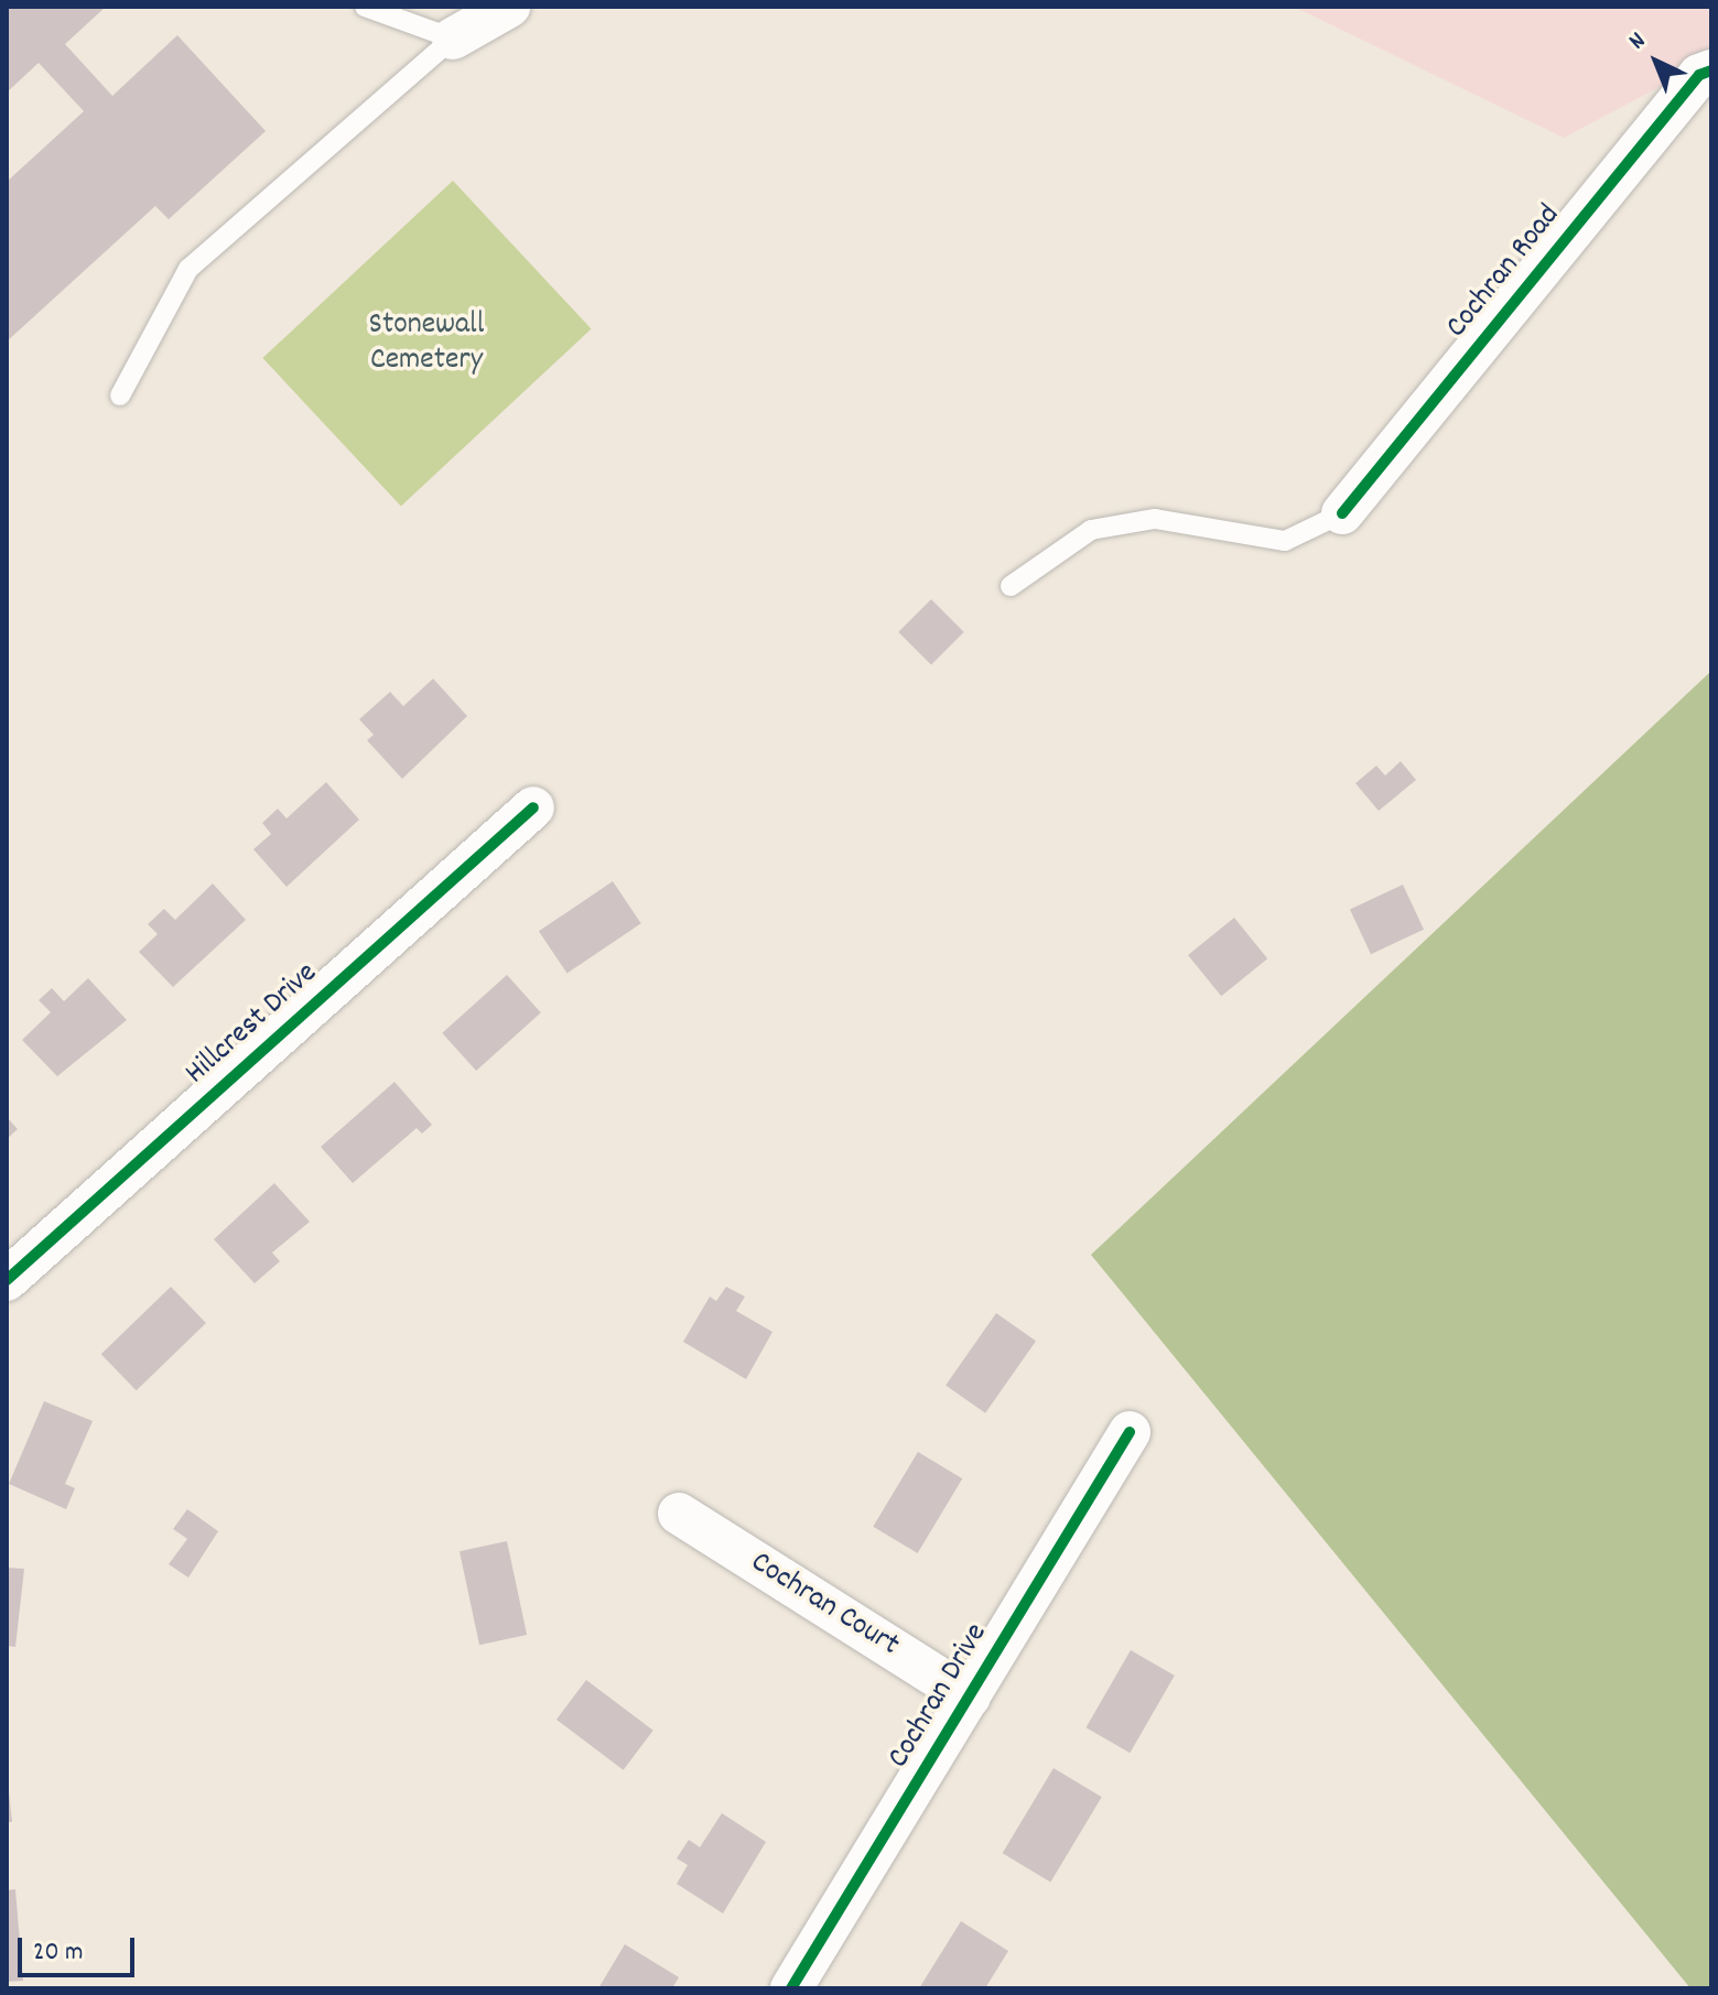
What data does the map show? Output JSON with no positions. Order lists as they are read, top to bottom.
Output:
{
  "streets": {
    "street": [
      "Cochran Road",
      "Hillcrest Drive",
      "Cochran Court",
      "Cochran Drive"
    ]
  },
  "crossings": [
    ["Cochran Court", "Cochran Drive"]
  ],
  "parks": ["Stonewall Cemetery"],
  "scale_bar": "20 m",
  "north": "top left"
}
